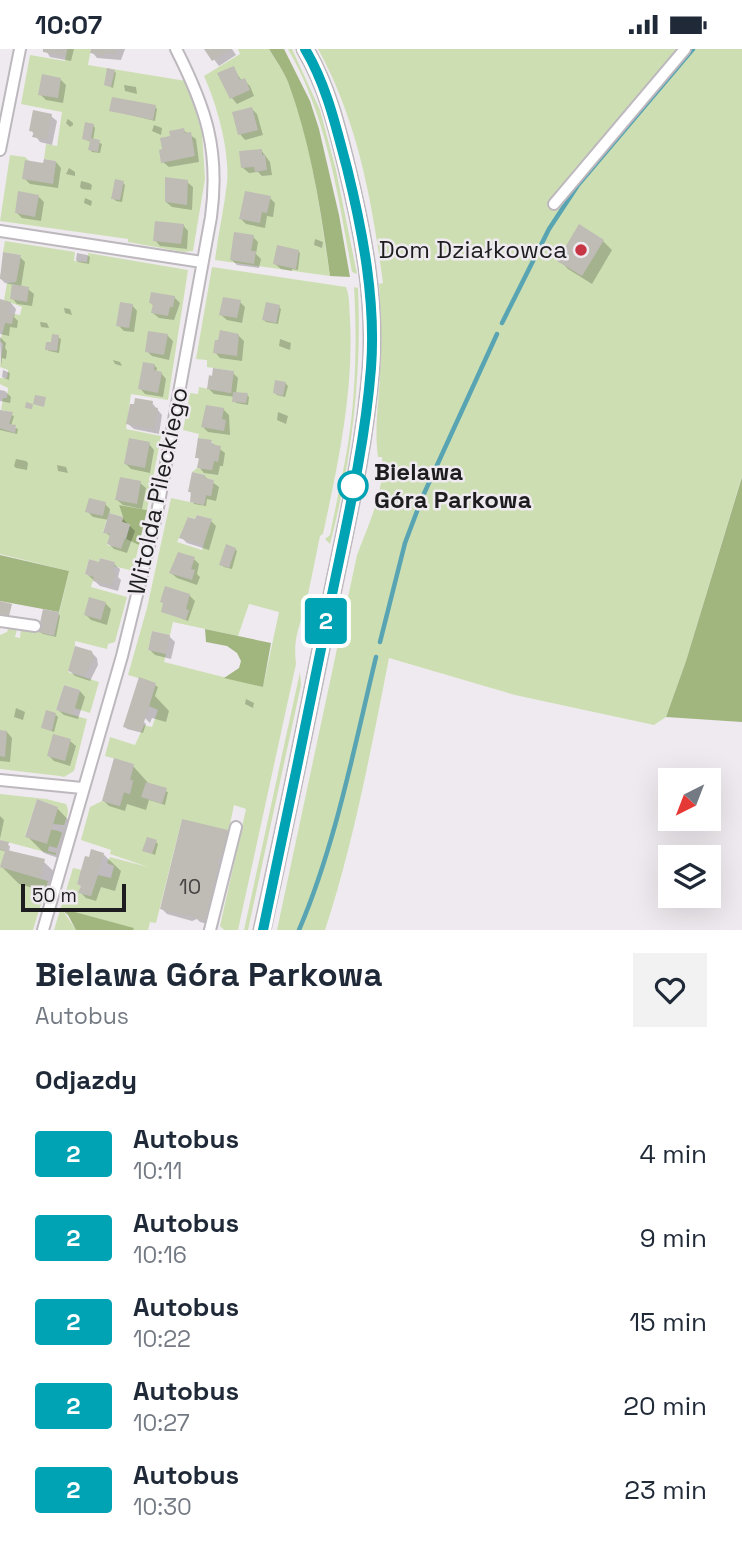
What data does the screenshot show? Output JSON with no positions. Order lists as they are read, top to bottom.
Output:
{
  "streets": {
    "street": ["Witolda Pileckiego"]
  },
  "places": ["Dom Działkowca", "Bielawa Góra Parkowa"],
  "lines": ["bus line 2"],
  "house_numbers": ["10"],
  "scale_bar": "50 m",
  "north": "bottom left",
  "page": {
    "status": "10:07",
    "on_map": "2",
    "scale": "50 m",
    "heading": [
      ["Bielawa Góra Parkowa", "Autobus"],
      "Odjazdy"
    ],
    "list": [
      {
        "mark": "2",
        "name": "Autobus",
        "note": "10:11",
        "value": "4 min"
      },
      {
        "mark": "2",
        "name": "Autobus",
        "note": "10:16",
        "value": "9 min"
      },
      {
        "mark": "2",
        "name": "Autobus",
        "note": "10:22",
        "value": "15 min"
      },
      {
        "mark": "2",
        "name": "Autobus",
        "note": "10:27",
        "value": "20 min"
      },
      {
        "mark": "2",
        "name": "Autobus",
        "note": "10:30",
        "value": "23 min"
      }
    ]
  }
}
